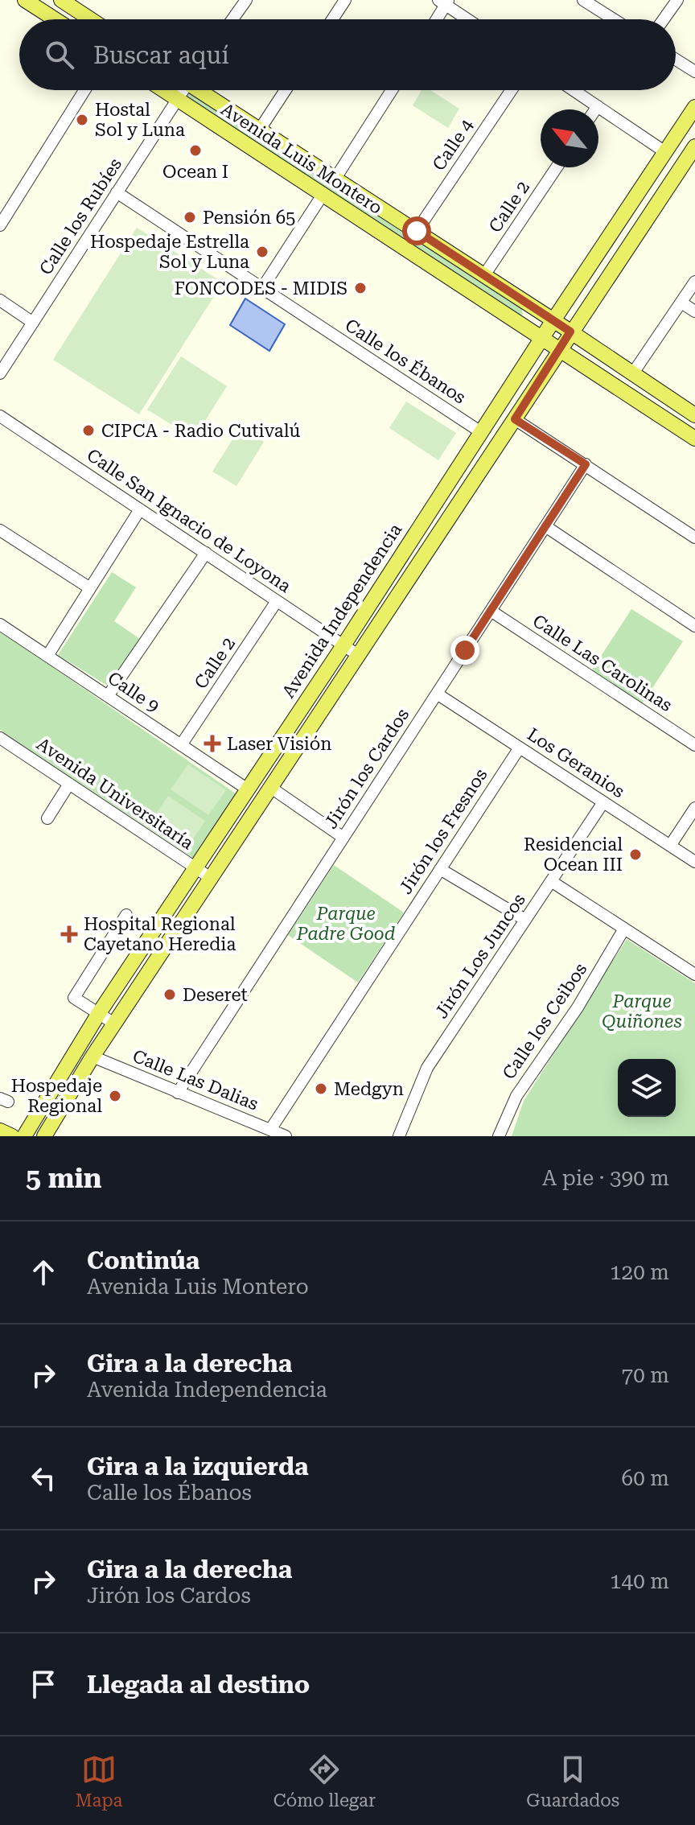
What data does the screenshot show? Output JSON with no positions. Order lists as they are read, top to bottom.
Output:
{
  "streets": {
    "main road": ["Avenida Luis Montero", "Avenida Independencia"],
    "street": [
      "Calle 4",
      "Calle 2",
      "Calle los Rubíes",
      "Calle los Ébanos",
      "Calle San Ignacio de Loyona",
      "Calle Las Carolinas",
      "Calle 9",
      "Los Geranios",
      "Jirón los Cardos",
      "Avenida Universitaría",
      "Jirón los Fresnos",
      "Jirón Los Juncos",
      "Calle los Ceibos",
      "Calle Las Dalias"
    ]
  },
  "crossings": [
    ["Calle 4", "Avenida Luis Montero"],
    ["Avenida Luis Montero", "Calle 2"],
    ["Avenida Luis Montero", "Calle los Rubíes"],
    ["Avenida Luis Montero", "Avenida Independencia"],
    ["Calle 2", "Calle San Ignacio de Loyona"],
    ["Calle 2", "Calle 9"],
    ["Calle los Rubíes", "Calle los Ébanos"],
    ["Calle los Ébanos", "Avenida Independencia"],
    ["Calle San Ignacio de Loyona", "Avenida Independencia"],
    ["Avenida Independencia", "Calle 9"],
    ["Avenida Independencia", "Avenida Universitaría"],
    ["Calle Las Carolinas", "Jirón los Cardos"],
    ["Los Geranios", "Jirón los Cardos"],
    ["Los Geranios", "Jirón los Fresnos"],
    ["Los Geranios", "Jirón Los Juncos"],
    ["Jirón los Cardos", "Calle Las Dalias"],
    ["Jirón los Fresnos", "Calle Las Dalias"]
  ],
  "parks": ["Parque Padre Good", "Parque Quiñones"],
  "places": {
    "other": [
      "Hostal Sol y Luna",
      "Ocean I",
      "Pensión 65",
      "Hospedaje Estrella Sol y Luna",
      "FONCODES - MIDIS",
      "CIPCA - Radio Cutivalú",
      "Residencial Ocean III",
      "Deseret",
      "Medgyn",
      "Hospedaje Regional"
    ],
    "health": ["Laser Visión", "Hospital Regional Cayetano Heredia"]
  },
  "north": "top left",
  "page": {
    "search": "Buscar aquí",
    "heading": ["5 min", "A pie · 390 m"],
    "list": [
      ["Continúa", "Avenida Luis Montero", "120 m"],
      ["Gira a la derecha", "Avenida Independencia", "70 m"],
      ["Gira a la izquierda", "Calle los Ébanos", "60 m"],
      ["Gira a la derecha", "Jirón los Cardos", "140 m"],
      "Llegada al destino"
    ],
    "nav": ["Mapa", "Cómo llegar", "Guardados"]
  }
}
